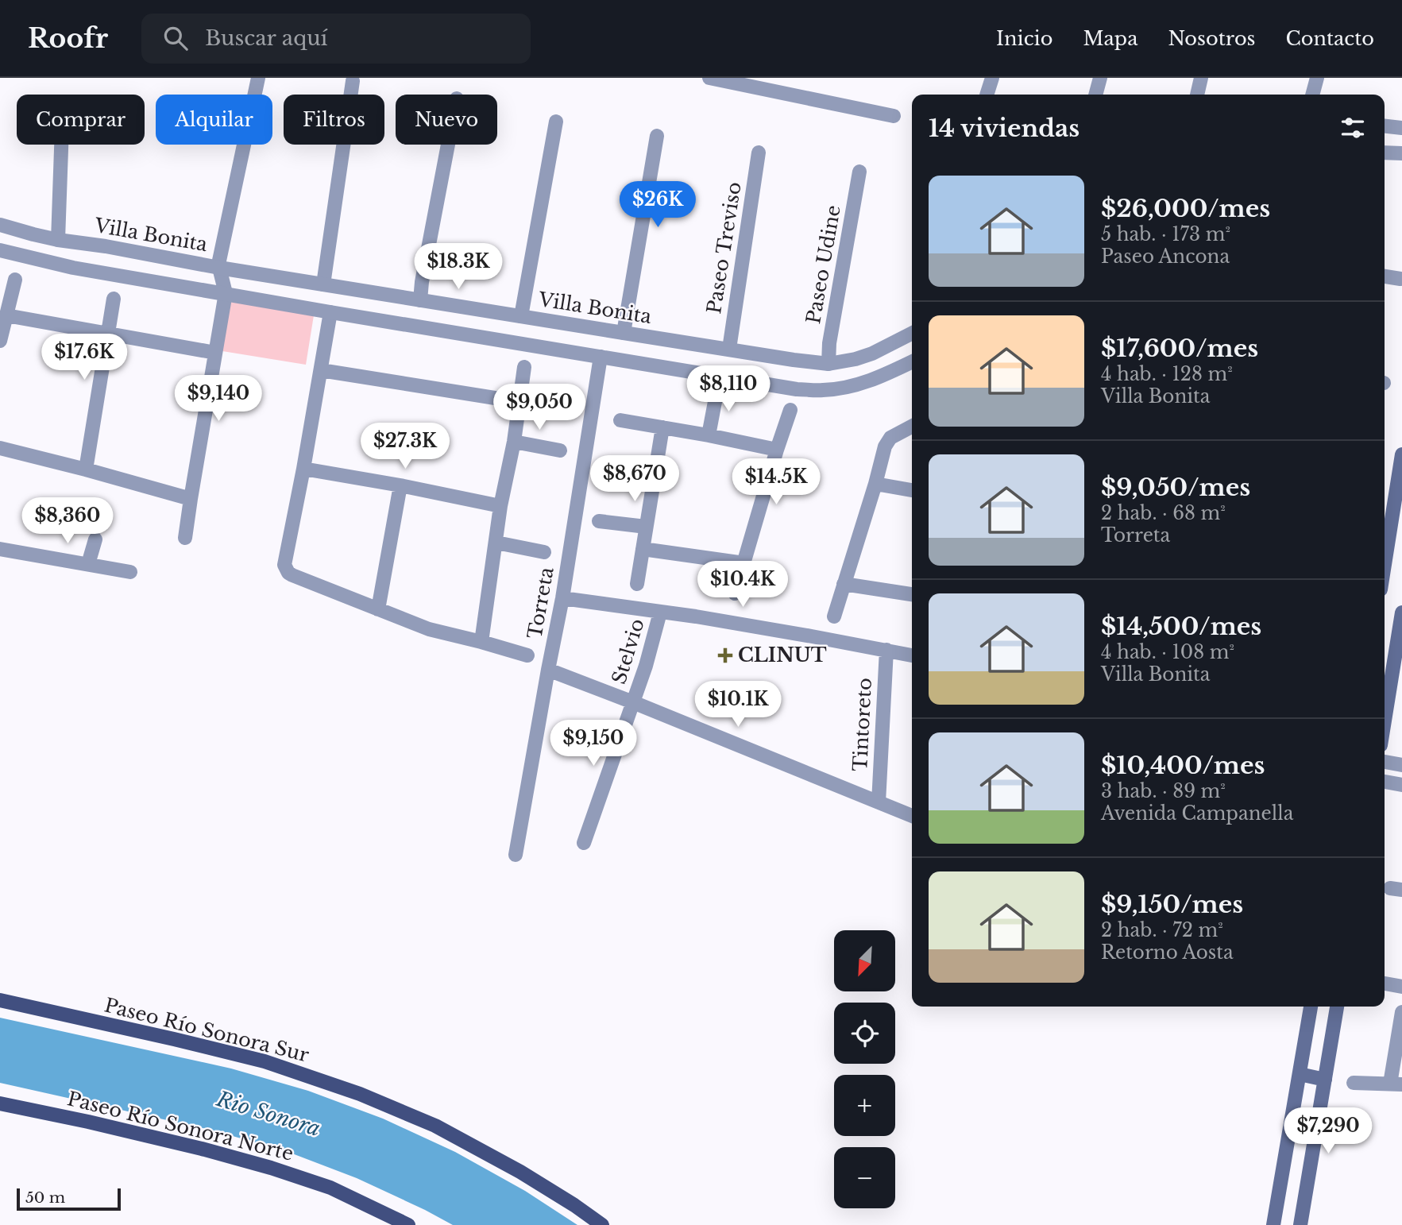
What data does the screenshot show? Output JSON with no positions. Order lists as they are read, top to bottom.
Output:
{
  "streets": {
    "main road": ["Paseo Río Sonora Sur", "Paseo Río Sonora Norte"],
    "street": [
      "Villa Bonita",
      "Paseo Treviso",
      "Paseo Udine",
      "Torreta",
      "Stelvio",
      "Tintoreto"
    ]
  },
  "crossings": [
    ["Villa Bonita", "Paseo Treviso"],
    ["Villa Bonita", "Paseo Udine"]
  ],
  "water": ["Rio Sonora"],
  "places": {
    "health": ["CLINUT"]
  },
  "scale_bar": "50 m",
  "north": "bottom left",
  "page": {
    "header": "Roofr",
    "search": "Buscar aquí",
    "nav": [
      "Inicio",
      "Mapa",
      "Nosotros",
      "Contacto"
    ],
    "chip": [
      "Comprar",
      "Alquilar",
      "Filtros",
      "Nuevo"
    ],
    "heading": "14 viviendas",
    "list": [
      {
        "name": "$26,000/mes",
        "note": "5 hab. · 173 m² · Paseo Ancona"
      },
      {
        "name": "$17,600/mes",
        "note": "4 hab. · 128 m² · Villa Bonita"
      },
      {
        "name": "$9,050/mes",
        "note": "2 hab. · 68 m² · Torreta"
      },
      {
        "name": "$14,500/mes",
        "note": "4 hab. · 108 m² · Villa Bonita"
      },
      {
        "name": "$10,400/mes",
        "note": "3 hab. · 89 m² · Avenida Campanella"
      },
      {
        "name": "$9,150/mes",
        "note": "2 hab. · 72 m² · Retorno Aosta"
      }
    ],
    "price": [
      "$26K",
      "$18.3K",
      "$17.6K",
      "$8,110",
      "$9,140",
      "$9,050",
      "$27.3K",
      "$8,670",
      "$14.5K",
      "$8,360",
      "$10.4K",
      "$10.1K",
      "$9,150",
      "$7,290"
    ],
    "map_buttons": ["+", "−"],
    "scale": "50 m"
  }
}
